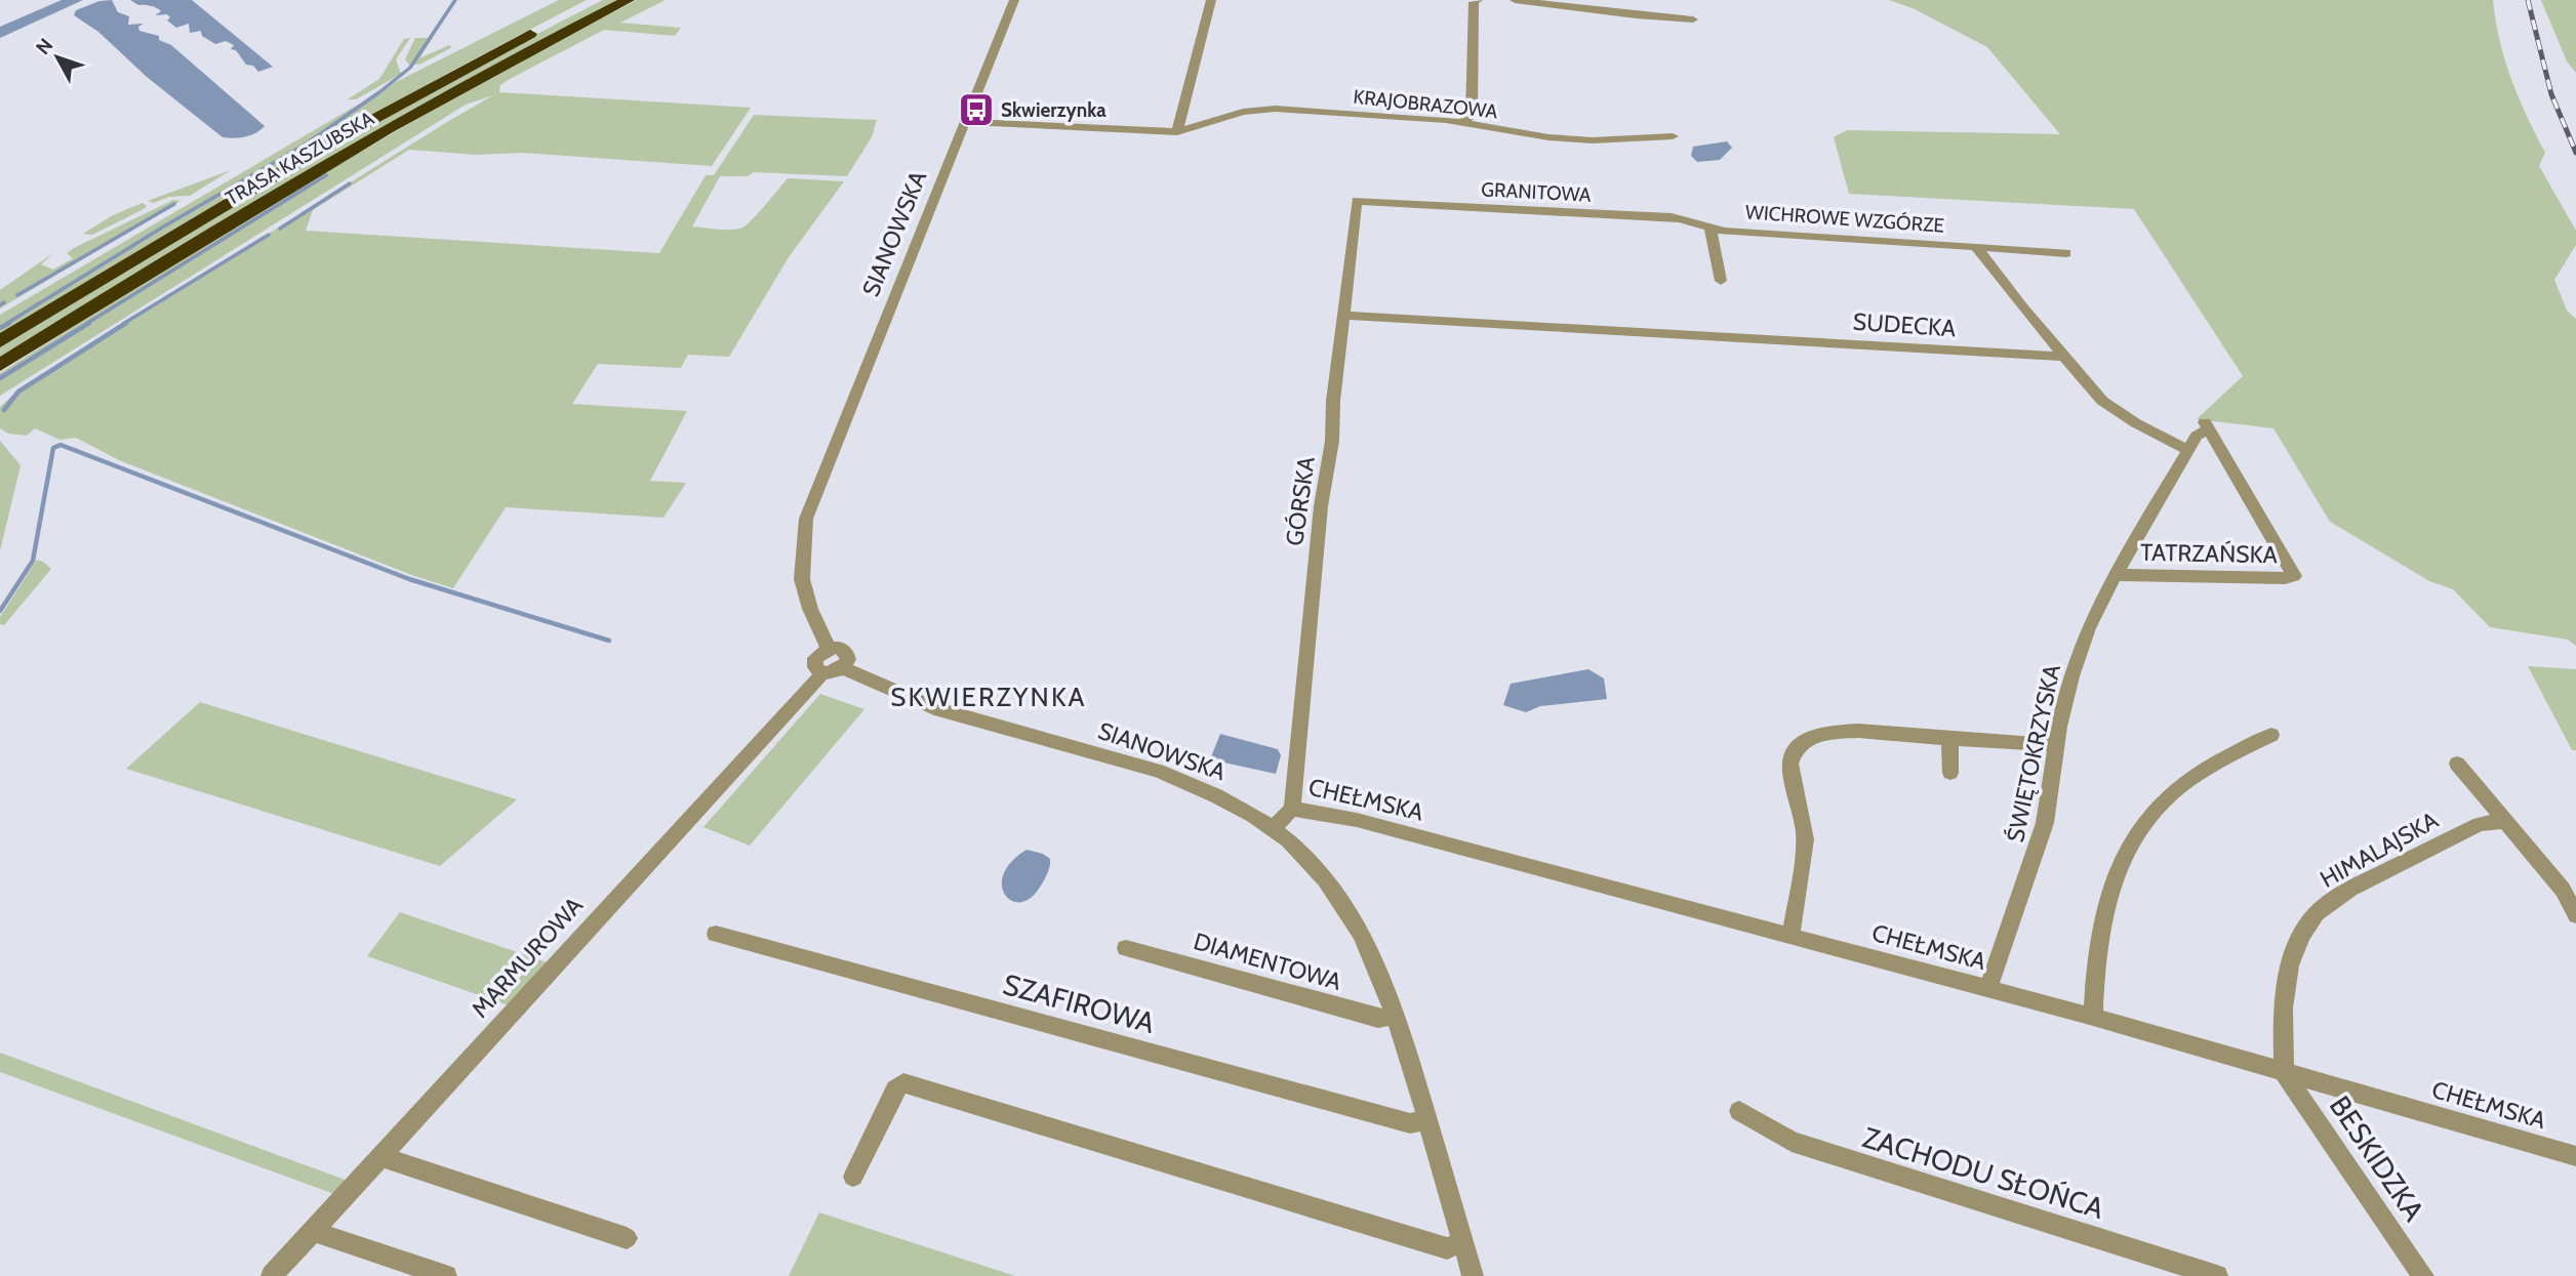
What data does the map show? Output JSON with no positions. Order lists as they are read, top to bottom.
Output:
{
  "streets": {
    "highway": ["TRASA KASZUBSKA"],
    "street": [
      "KRAJOBRAZOWA",
      "GRANITOWA",
      "WICHROWE WZGÓRZE",
      "SIANOWSKA",
      "SUDECKA",
      "GÓRSKA",
      "TATRZAŃSKA",
      "ŚWIĘTOKRZYSKA",
      "CHEŁMSKA",
      "HIMALAJSKA",
      "MARMUROWA",
      "DIAMENTOWA",
      "SZAFIROWA",
      "BESKIDZKA",
      "ZACHODU SŁOŃCA"
    ]
  },
  "crossings": [
    ["GRANITOWA", "WICHROWE WZGÓRZE"],
    ["GRANITOWA", "GÓRSKA"],
    ["WICHROWE WZGÓRZE", "SUDECKA"],
    ["WICHROWE WZGÓRZE", "ŚWIĘTOKRZYSKA"],
    ["SIANOWSKA", "CHEŁMSKA"],
    ["SIANOWSKA", "MARMUROWA"],
    ["SIANOWSKA", "DIAMENTOWA"],
    ["SIANOWSKA", "SZAFIROWA"],
    ["SUDECKA", "GÓRSKA"],
    ["GÓRSKA", "CHEŁMSKA"],
    ["TATRZAŃSKA", "ŚWIĘTOKRZYSKA"],
    ["ŚWIĘTOKRZYSKA", "CHEŁMSKA"],
    ["CHEŁMSKA", "HIMALAJSKA"],
    ["CHEŁMSKA", "BESKIDZKA"],
    ["HIMALAJSKA", "BESKIDZKA"]
  ],
  "districts": ["SKWIERZYNKA"],
  "places": {
    "bus stop": ["Skwierzynka"]
  },
  "north": "top left"
}
